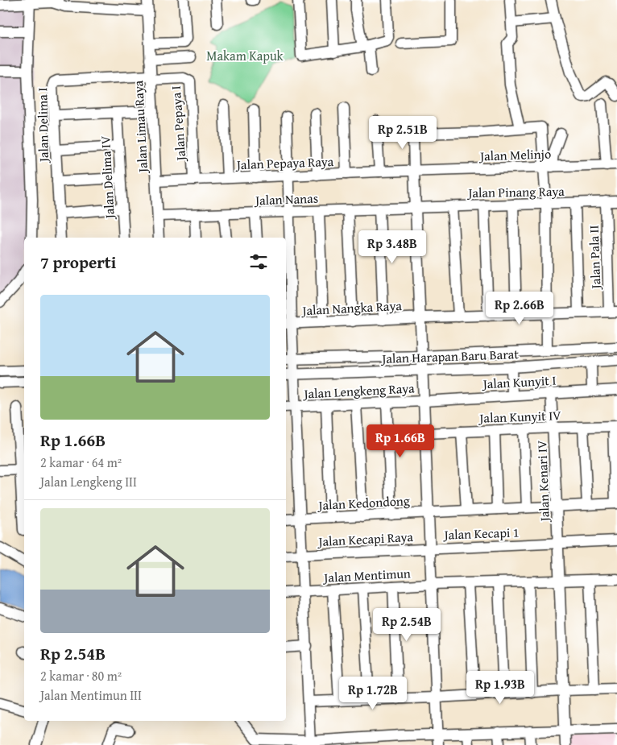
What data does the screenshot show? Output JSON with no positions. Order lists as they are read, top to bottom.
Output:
{
  "streets": {
    "street": [
      "Jalan Pepaya I",
      "Jalan Delima I",
      "Jalan Limau Raya",
      "Jalan Melinjo",
      "Jalan Pepaya Raya",
      "Jalan Delima IV",
      "Jalan Pinang Raya",
      "Jalan Nanas",
      "Jalan Pala II",
      "Jalan Nangka Raya",
      "Jalan Harapan Baru Barat",
      "Jalan Kunyit I",
      "Jalan Lengkeng Raya",
      "Jalan Kunyit IV",
      "Jalan Kenari IV",
      "Jalan Kedondong",
      "Jalan Kecapi 1",
      "Jalan Kecapi Raya",
      "Jalan Mentimun"
    ]
  },
  "crossings": [
    ["Jalan Pepaya I", "Jalan Delima I"],
    ["Jalan Pepaya I", "Jalan Limau Raya"],
    ["Jalan Pepaya I", "Jalan Pepaya Raya"],
    ["Jalan Delima I", "Jalan Limau Raya"],
    ["Jalan Limau Raya", "Jalan Pepaya Raya"],
    ["Jalan Limau Raya", "Jalan Nanas"],
    ["Jalan Melinjo", "Jalan Pepaya Raya"],
    ["Jalan Pinang Raya", "Jalan Nanas"],
    ["Jalan Pinang Raya", "Jalan Pala II"],
    ["Jalan Pala II", "Jalan Nangka Raya"],
    ["Jalan Kunyit I", "Jalan Lengkeng Raya"],
    ["Jalan Kunyit I", "Jalan Kenari IV"],
    ["Jalan Kunyit IV", "Jalan Kenari IV"],
    ["Jalan Kenari IV", "Jalan Kedondong"],
    ["Jalan Kenari IV", "Jalan Kecapi 1"],
    ["Jalan Kenari IV", "Jalan Mentimun"],
    ["Jalan Kecapi 1", "Jalan Kecapi Raya"]
  ],
  "parks": ["Makam Kapuk"],
  "page": {
    "price": [
      "Rp 2.51B",
      "Rp 3.48B",
      "Rp 2.66B",
      "Rp 1.66B",
      "Rp 2.54B",
      "Rp 1.93B",
      "Rp 1.72B"
    ],
    "heading": "7 properti",
    "list": [
      {
        "name": "Rp 1.66B",
        "note": "2 kamar · 64 m² · Jalan Lengkeng III"
      },
      {
        "name": "Rp 2.54B",
        "note": "2 kamar · 80 m² · Jalan Mentimun III"
      }
    ]
  }
}
